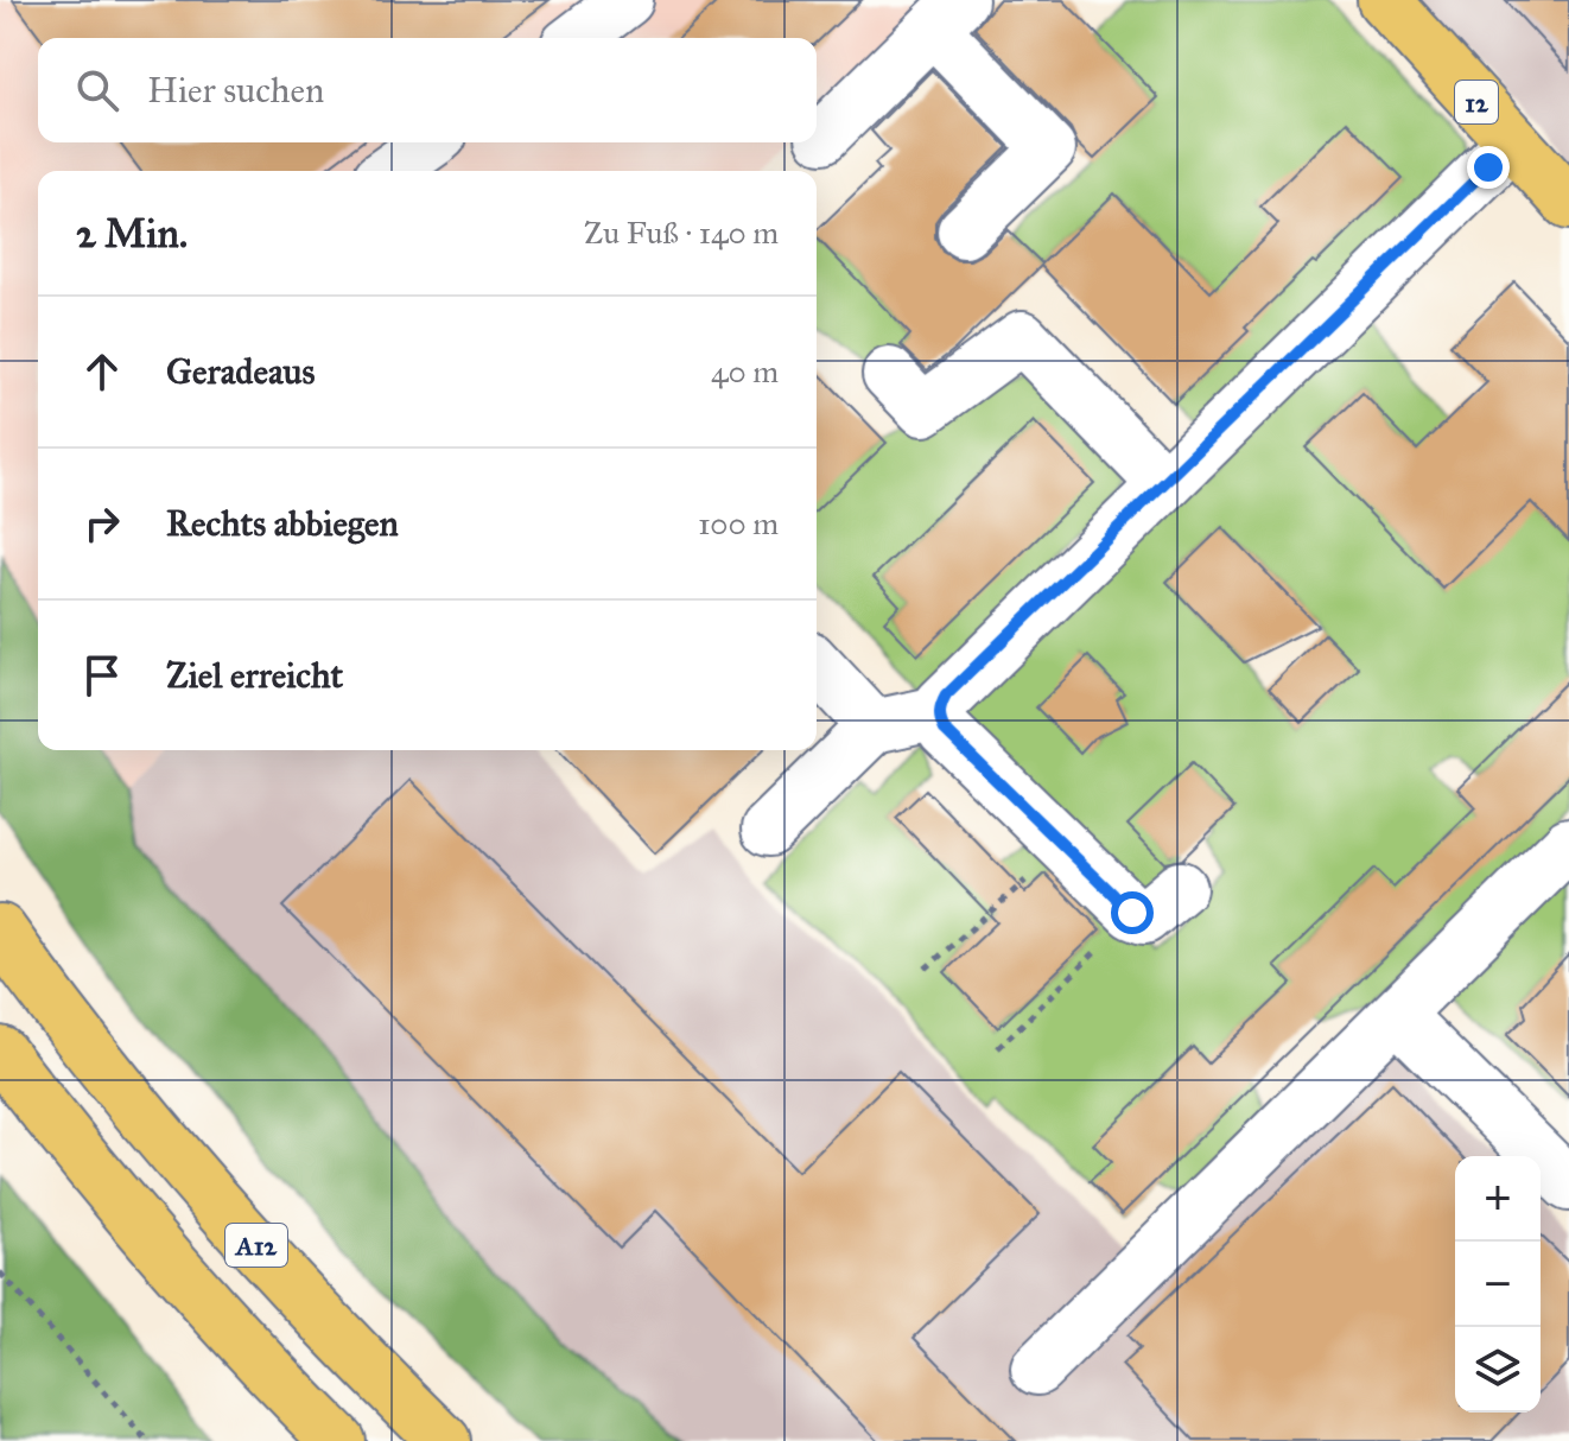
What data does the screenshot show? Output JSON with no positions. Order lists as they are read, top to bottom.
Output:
{
  "streets": {
    "main road": ["12", "A12"]
  },
  "page": {
    "search": "Hier suchen",
    "heading": ["2 Min.", "Zu Fuß · 140 m"],
    "list": [
      ["Geradeaus", "40 m"],
      ["Rechts abbiegen", "100 m"],
      "Ziel erreicht"
    ],
    "map_buttons": ["+", "−"]
  }
}
